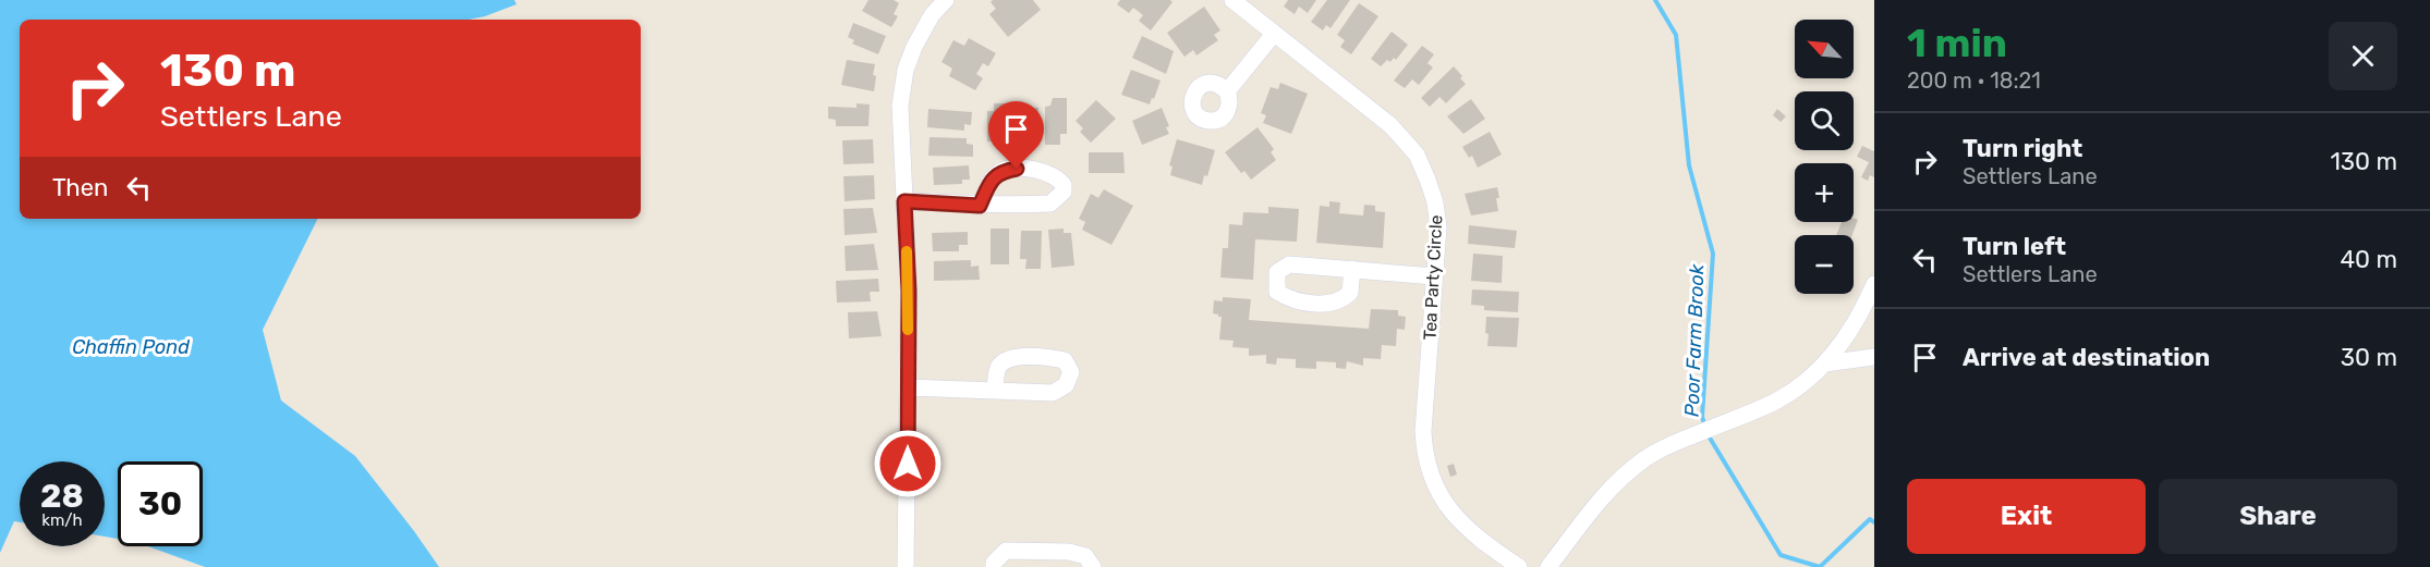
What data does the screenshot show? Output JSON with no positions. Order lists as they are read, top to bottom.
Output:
{
  "streets": {
    "street": ["Tea Party Circle"]
  },
  "water": ["Poor Farm Brook", "Chaffin Pond"],
  "north": "top left",
  "page": {
    "heading": ["1 min", "200 m · 18:21"],
    "map_buttons": ["+", "−"],
    "turn": ["130 m", "Settlers Lane"],
    "list": [
      {
        "name": "Turn right",
        "note": "Settlers Lane",
        "value": "130 m"
      },
      {
        "name": "Turn left",
        "note": "Settlers Lane",
        "value": "40 m"
      },
      {
        "name": "Arrive at destination",
        "value": "30 m"
      }
    ],
    "then": "Then",
    "speed": "28 km/h",
    "limit": "30",
    "buttons": ["Exit", "Share"]
  }
}
